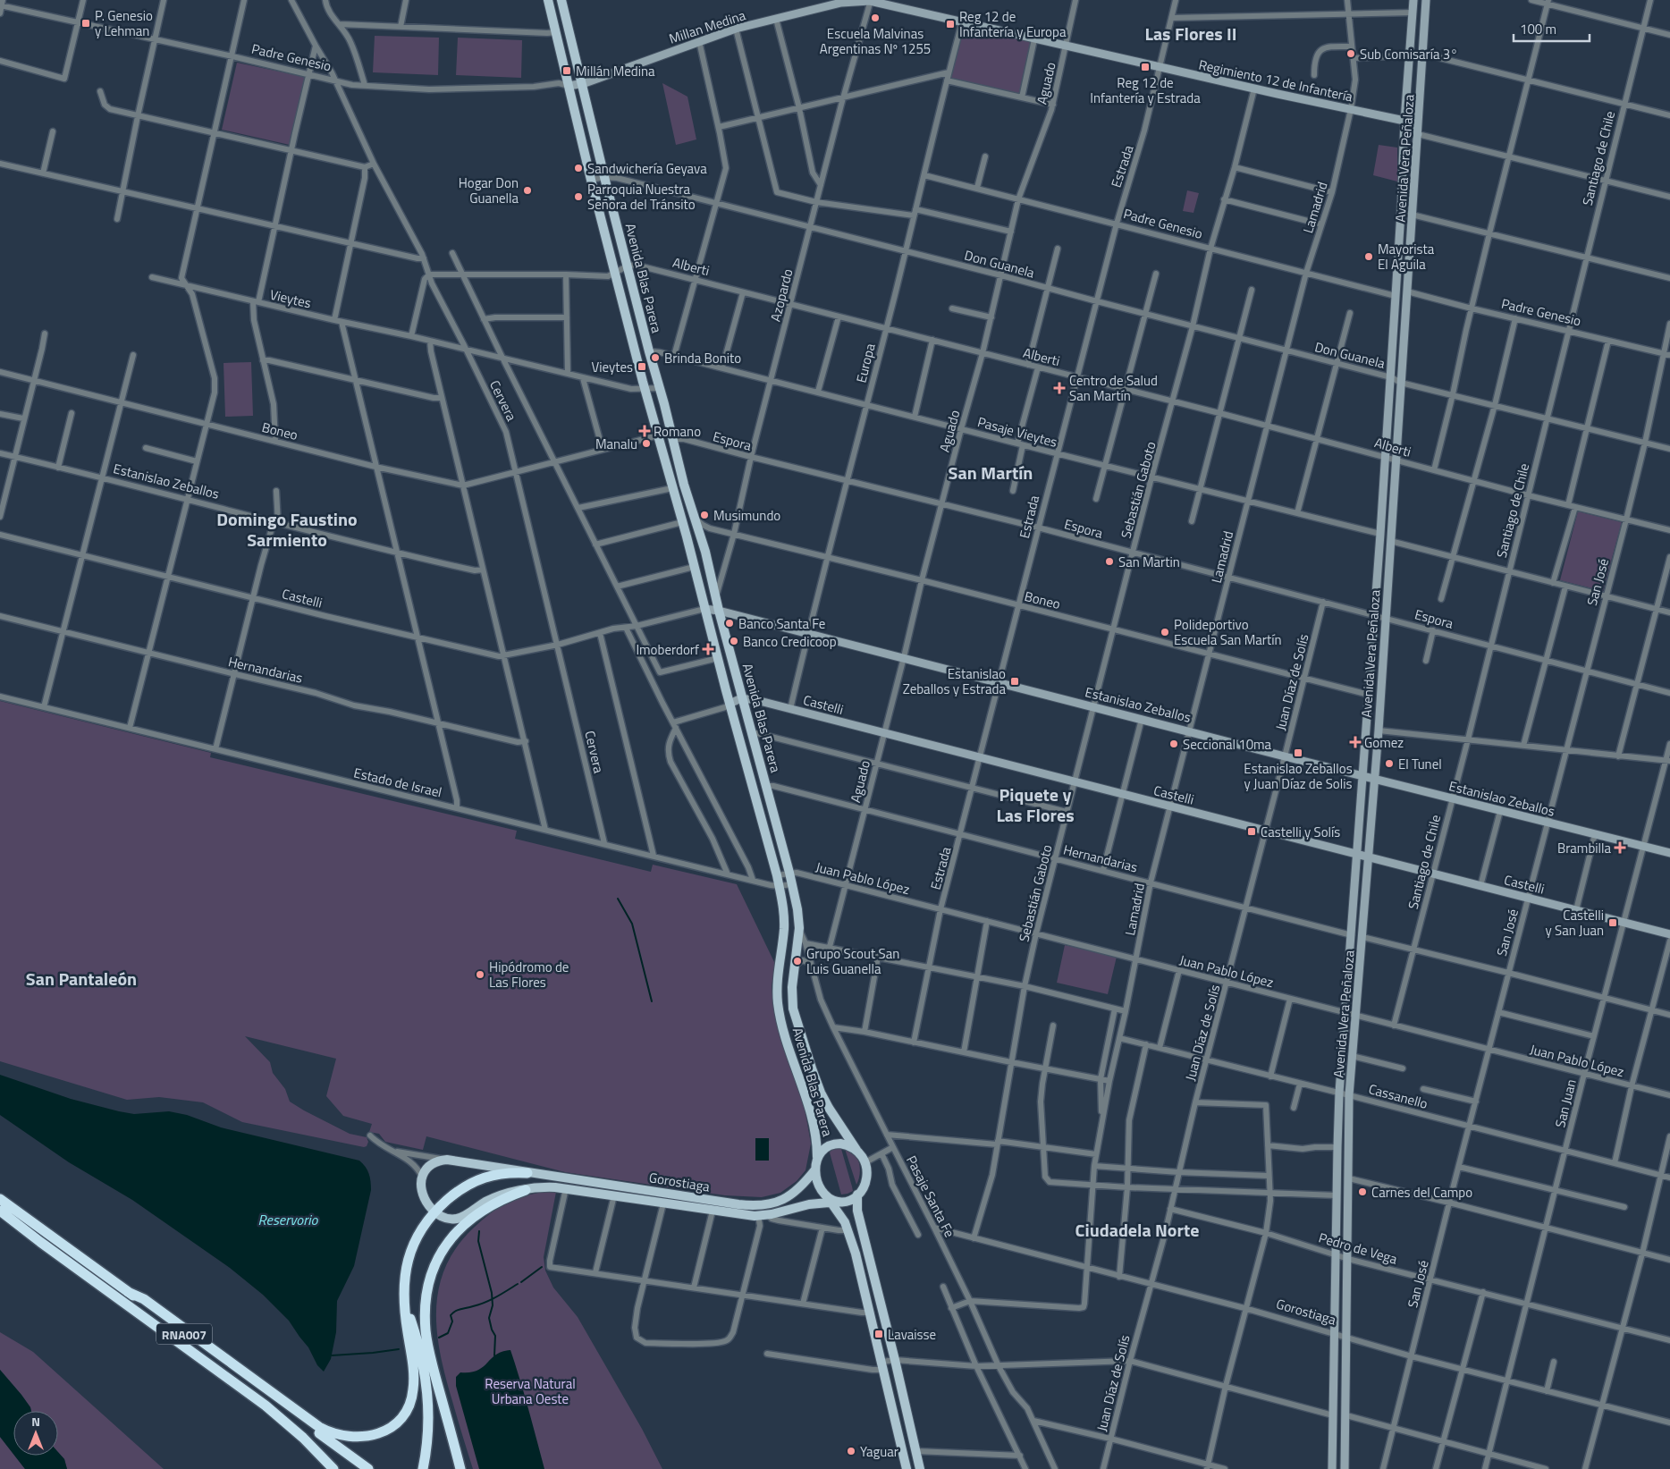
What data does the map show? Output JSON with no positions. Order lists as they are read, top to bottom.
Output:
{
  "streets": {
    "highway": ["RNA007"],
    "main road": [
      "Millan Medina",
      "Padre Genesio",
      "Regimiento 12 de Infantería",
      "Avenida Vera Peñaloza",
      "Avenida Blas Parera",
      "Estanislao Zeballos",
      "Castelli",
      "Gorostiaga"
    ],
    "street": [
      "Aguado",
      "Santiago de Chile",
      "Estrada",
      "Lamadrid",
      "Don Guanela",
      "Alberti",
      "Azopardo",
      "Vieytes",
      "Europa",
      "Cervera",
      "Boneo",
      "Pasaje Vieytes",
      "Espora",
      "Sebastián Gaboto",
      "San José",
      "Hernandarias",
      "Juan Díaz de Solís",
      "Estado de Israel",
      "Juan Pablo López",
      "Cassanello",
      "San Juan",
      "Pasaje Santa Fe",
      "Pedro de Vega"
    ]
  },
  "crossings": [
    ["Millan Medina", "Padre Genesio"],
    ["Millan Medina", "Regimiento 12 de Infantería"],
    ["Millan Medina", "Avenida Blas Parera"],
    ["Millan Medina", "Azopardo"],
    ["Padre Genesio", "Aguado"],
    ["Padre Genesio", "Avenida Vera Peñaloza"],
    ["Padre Genesio", "Santiago de Chile"],
    ["Padre Genesio", "Estrada"],
    ["Padre Genesio", "Lamadrid"],
    ["Padre Genesio", "Avenida Blas Parera"],
    ["Padre Genesio", "Europa"],
    ["Padre Genesio", "Cervera"],
    ["Padre Genesio", "Sebastián Gaboto"],
    ["Padre Genesio", "San José"],
    ["Regimiento 12 de Infantería", "Aguado"],
    ["Regimiento 12 de Infantería", "Avenida Vera Peñaloza"],
    ["Regimiento 12 de Infantería", "Estrada"],
    ["Regimiento 12 de Infantería", "Lamadrid"],
    ["Regimiento 12 de Infantería", "Azopardo"],
    ["Regimiento 12 de Infantería", "Europa"],
    ["Regimiento 12 de Infantería", "Sebastián Gaboto"],
    ["Aguado", "Don Guanela"],
    ["Aguado", "Alberti"],
    ["Aguado", "Boneo"],
    ["Aguado", "Pasaje Vieytes"],
    ["Aguado", "Espora"],
    ["Aguado", "Estanislao Zeballos"],
    ["Aguado", "Castelli"],
    ["Aguado", "Hernandarias"],
    ["Aguado", "Juan Pablo López"],
    ["Avenida Vera Peñaloza", "Don Guanela"],
    ["Avenida Vera Peñaloza", "Alberti"],
    ["Avenida Vera Peñaloza", "Boneo"],
    ["Avenida Vera Peñaloza", "Pasaje Vieytes"],
    ["Avenida Vera Peñaloza", "Espora"],
    ["Avenida Vera Peñaloza", "Estanislao Zeballos"],
    ["Avenida Vera Peñaloza", "Castelli"],
    ["Avenida Vera Peñaloza", "Hernandarias"],
    ["Avenida Vera Peñaloza", "Juan Pablo López"],
    ["Avenida Vera Peñaloza", "Cassanello"],
    ["Avenida Vera Peñaloza", "Gorostiaga"],
    ["Avenida Vera Peñaloza", "Pedro de Vega"],
    ["Santiago de Chile", "Don Guanela"],
    ["Santiago de Chile", "Alberti"],
    ["Santiago de Chile", "Espora"],
    ["Santiago de Chile", "Estanislao Zeballos"],
    ["Santiago de Chile", "Castelli"],
    ["Santiago de Chile", "Juan Pablo López"],
    ["Estrada", "Don Guanela"],
    ["Estrada", "Alberti"],
    ["Estrada", "Boneo"],
    ["Estrada", "Pasaje Vieytes"],
    ["Estrada", "Espora"],
    ["Estrada", "Estanislao Zeballos"],
    ["Estrada", "Castelli"],
    ["Estrada", "Hernandarias"],
    ["Estrada", "Juan Pablo López"],
    ["Lamadrid", "Don Guanela"],
    ["Lamadrid", "Alberti"],
    ["Lamadrid", "Boneo"],
    ["Lamadrid", "Pasaje Vieytes"],
    ["Lamadrid", "Espora"],
    ["Lamadrid", "Estanislao Zeballos"],
    ["Lamadrid", "Castelli"],
    ["Lamadrid", "Hernandarias"],
    ["Lamadrid", "Juan Pablo López"],
    ["Lamadrid", "Cassanello"],
    ["Lamadrid", "Gorostiaga"],
    ["Lamadrid", "Pasaje Santa Fe"],
    ["Don Guanela", "Avenida Blas Parera"],
    ["Don Guanela", "Azopardo"],
    ["Don Guanela", "Europa"],
    ["Don Guanela", "Sebastián Gaboto"],
    ["Don Guanela", "San José"],
    ["Alberti", "Avenida Blas Parera"],
    ["Alberti", "Azopardo"],
    ["Alberti", "Europa"],
    ["Alberti", "Sebastián Gaboto"],
    ["Alberti", "San José"],
    ["Avenida Blas Parera", "Azopardo"],
    ["Avenida Blas Parera", "Vieytes"],
    ["Avenida Blas Parera", "Boneo"],
    ["Avenida Blas Parera", "Pasaje Vieytes"],
    ["Avenida Blas Parera", "Espora"],
    ["Avenida Blas Parera", "Estanislao Zeballos"],
    ["Avenida Blas Parera", "Castelli"],
    ["Avenida Blas Parera", "Hernandarias"],
    ["Avenida Blas Parera", "Estado de Israel"],
    ["Avenida Blas Parera", "Juan Pablo López"],
    ["Avenida Blas Parera", "Gorostiaga"],
    ["Avenida Blas Parera", "Pasaje Santa Fe"],
    ["Azopardo", "Boneo"],
    ["Azopardo", "Pasaje Vieytes"],
    ["Azopardo", "Espora"],
    ["Vieytes", "Cervera"],
    ["Europa", "Boneo"],
    ["Europa", "Pasaje Vieytes"],
    ["Europa", "Espora"],
    ["Europa", "Estanislao Zeballos"],
    ["Europa", "Castelli"],
    ["Cervera", "Boneo"],
    ["Cervera", "Castelli"],
    ["Cervera", "Estado de Israel"],
    ["Boneo", "Sebastián Gaboto"],
    ["Boneo", "Juan Díaz de Solís"],
    ["Pasaje Vieytes", "Sebastián Gaboto"],
    ["Espora", "Sebastián Gaboto"],
    ["Espora", "San José"],
    ["Espora", "Juan Díaz de Solís"],
    ["Estanislao Zeballos", "Sebastián Gaboto"],
    ["Estanislao Zeballos", "San José"],
    ["Estanislao Zeballos", "Castelli"],
    ["Estanislao Zeballos", "Juan Díaz de Solís"],
    ["Estanislao Zeballos", "San Juan"],
    ["Sebastián Gaboto", "Castelli"],
    ["Sebastián Gaboto", "Hernandarias"],
    ["Sebastián Gaboto", "Juan Pablo López"],
    ["Sebastián Gaboto", "Gorostiaga"],
    ["San José", "Castelli"],
    ["San José", "Juan Pablo López"],
    ["San José", "Cassanello"],
    ["San José", "Gorostiaga"],
    ["San José", "Pedro de Vega"],
    ["Castelli", "Juan Díaz de Solís"],
    ["Castelli", "San Juan"],
    ["Hernandarias", "Juan Díaz de Solís"],
    ["Juan Díaz de Solís", "Juan Pablo López"],
    ["Juan Díaz de Solís", "Cassanello"],
    ["Juan Díaz de Solís", "Gorostiaga"],
    ["Juan Díaz de Solís", "Pedro de Vega"],
    ["Juan Pablo López", "San Juan"],
    ["Cassanello", "San Juan"],
    ["San Juan", "Gorostiaga"],
    ["San Juan", "Pedro de Vega"],
    ["Gorostiaga", "Pasaje Santa Fe"]
  ],
  "districts": [
    "Las Flores II",
    "San Martín",
    "Domingo Faustino Sarmiento",
    "Piquete y Las Flores",
    "San Pantaleón",
    "Ciudadela Norte"
  ],
  "water": ["Reservorio"],
  "parks": ["Reserva Natural Urbana Oeste"],
  "places": {
    "other": [
      "Escuela Malvinas Argentinas Nº 1255",
      "Sub Comisaría 3°",
      "Sandwichería Geyava",
      "Hogar Don Guanella",
      "Parroquia Nuestra Señora del Tránsito",
      "Mayorista El Aguila",
      "Brinda Bonito",
      "Manalu",
      "Musimundo",
      "San Martin",
      "Banco Santa Fe",
      "Polideportivo Escuela San Martín",
      "Banco Credicoop",
      "Seccional 10ma",
      "El Tunel",
      "Grupo Scout San Luis Guanella",
      "Hipódromo de Las Flores",
      "Carnes del Campo",
      "Yaguar"
    ],
    "transit": [
      "P. Genesio y Lehman",
      "Reg 12 de Infantería y Europa",
      "Reg 12 de Infantería y Estrada",
      "Millán Medina",
      "Vieytes",
      "Estanislao Zeballos y Estrada",
      "Estanislao Zeballos y Juan Díaz de Solis",
      "Castelli y Solís",
      "Castelli y San Juan",
      "Lavaisse"
    ],
    "health": [
      "Centro de Salud San Martín",
      "Romano",
      "Imoberdorf",
      "Gomez",
      "Brambilla"
    ]
  },
  "scale_bar": "100 m",
  "north": "top"
}
